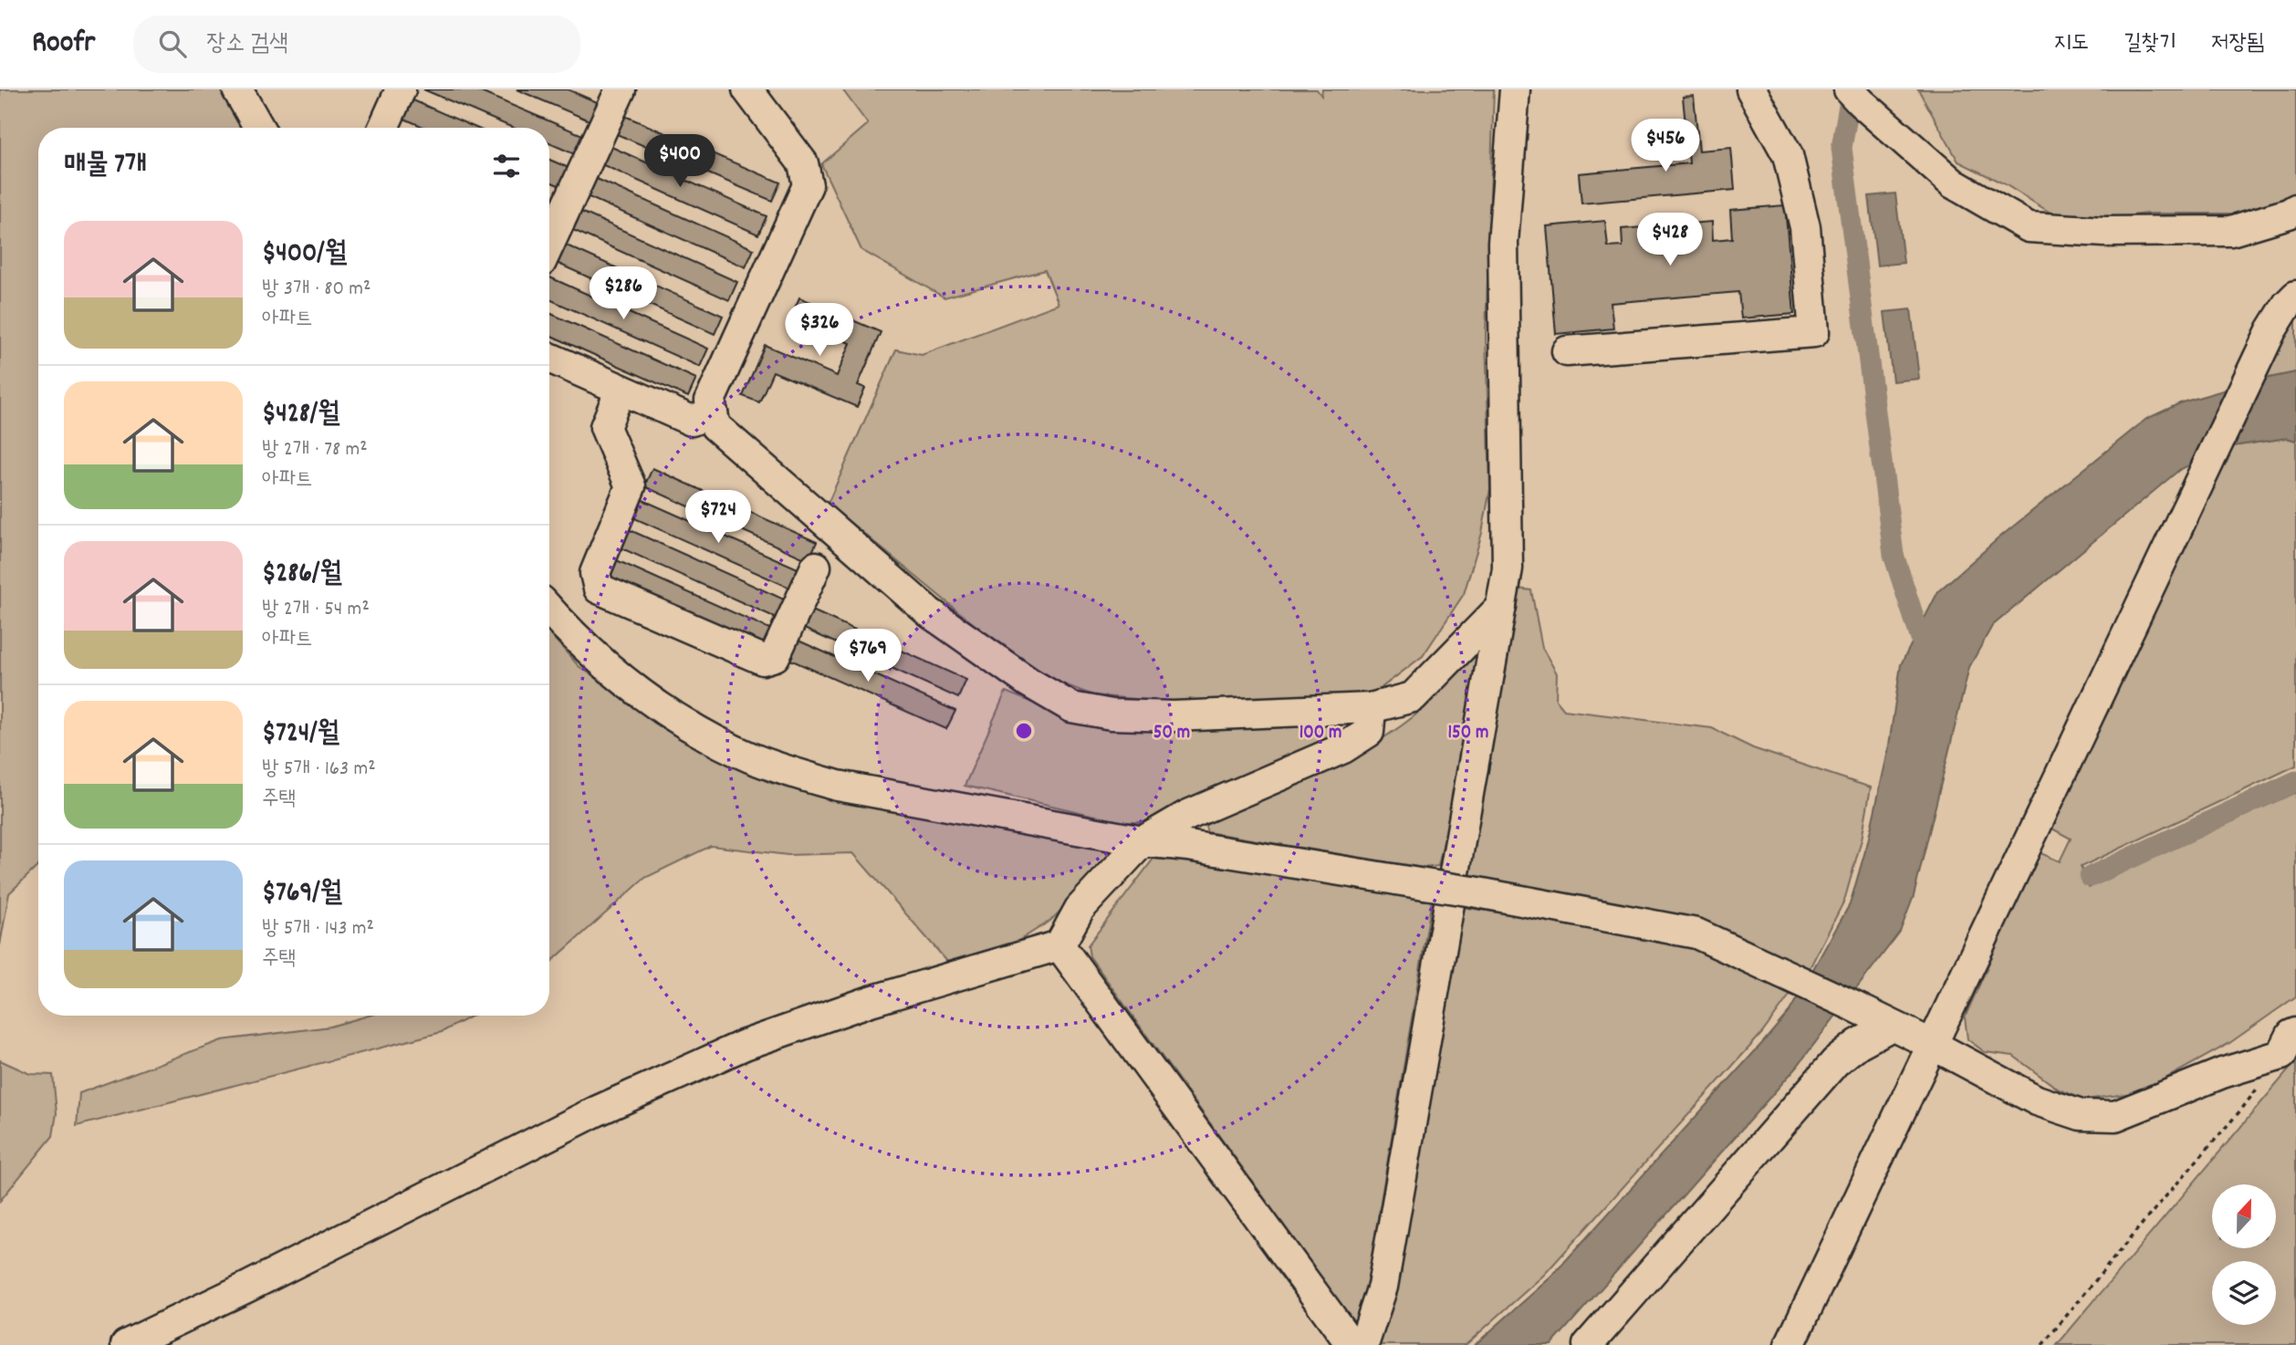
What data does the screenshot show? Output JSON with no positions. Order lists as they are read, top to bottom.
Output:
{
  "north": "top",
  "page": {
    "header": "Roofr",
    "search": "장소 검색",
    "nav": ["지도", "길찾기", "저장됨"],
    "price": [
      "$456",
      "$400",
      "$428",
      "$286",
      "$326",
      "$724",
      "$769"
    ],
    "heading": "매물 7개",
    "list": [
      {
        "name": "$400/월",
        "note": "방 3개 · 80 m² · 아파트"
      },
      {
        "name": "$428/월",
        "note": "방 2개 · 78 m² · 아파트"
      },
      {
        "name": "$286/월",
        "note": "방 2개 · 54 m² · 아파트"
      },
      {
        "name": "$724/월",
        "note": "방 5개 · 163 m² · 주택"
      },
      {
        "name": "$769/월",
        "note": "방 5개 · 143 m² · 주택"
      }
    ]
  },
  "rings": ["50 m", "100 m", "150 m"]
}
